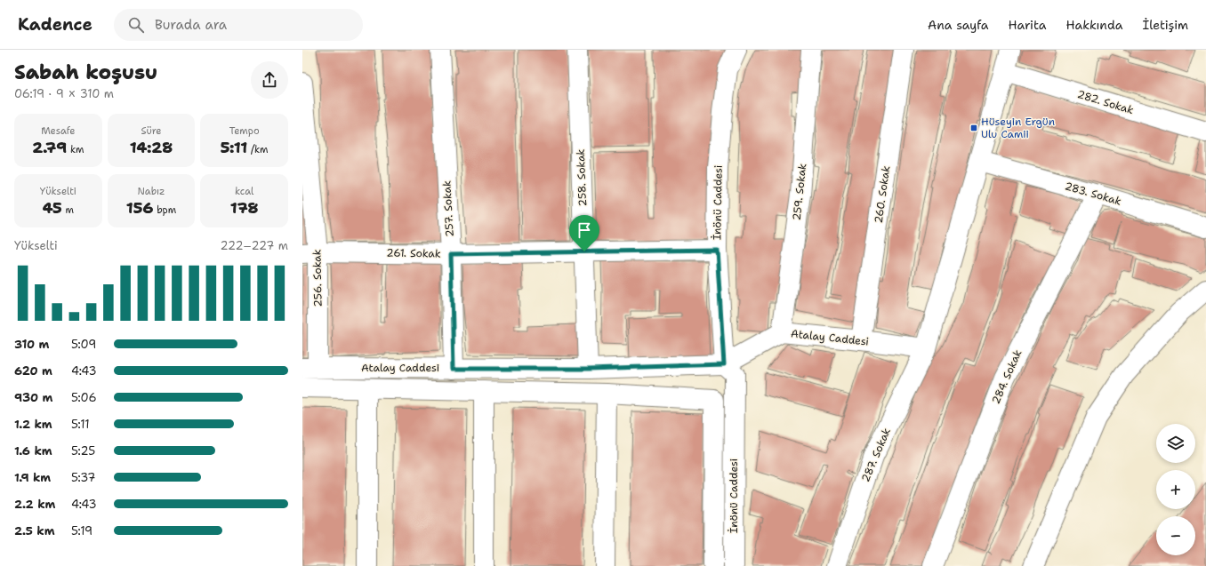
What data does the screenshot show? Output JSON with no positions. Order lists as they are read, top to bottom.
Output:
{
  "streets": {
    "street": [
      "282. Sokak",
      "258. Sokak",
      "259. Sokak",
      "283. Sokak",
      "260. Sokak",
      "İnönü Caddesi",
      "257. Sokak",
      "261. Sokak",
      "256. Sokak",
      "Atalay Caddesi",
      "284. Sokak",
      "287. Sokak"
    ]
  },
  "crossings": [
    ["258. Sokak", "261. Sokak"],
    ["258. Sokak", "Atalay Caddesi"],
    ["259. Sokak", "Atalay Caddesi"],
    ["283. Sokak", "284. Sokak"],
    ["260. Sokak", "Atalay Caddesi"],
    ["İnönü Caddesi", "261. Sokak"],
    ["İnönü Caddesi", "Atalay Caddesi"],
    ["257. Sokak", "261. Sokak"],
    ["257. Sokak", "Atalay Caddesi"],
    ["261. Sokak", "256. Sokak"],
    ["256. Sokak", "Atalay Caddesi"],
    ["Atalay Caddesi", "287. Sokak"]
  ],
  "places": {
    "transit": ["Hüseyin Ergün Ulu Camii"]
  },
  "page": {
    "header": "Kadence",
    "search": "Burada ara",
    "nav": [
      "Ana sayfa",
      "Harita",
      "Hakkında",
      "İletişim"
    ],
    "heading": ["Sabah koşusu", "06:19 · 9 × 310 m"],
    "stats": [
      ["Mesafe", "2.79 km"],
      ["Süre", "14:28"],
      ["Tempo", "5:11 /km"],
      ["Yükselti", "45 m"],
      ["Nabız", "156 bpm"],
      ["kcal", "178"]
    ],
    "chart": ["Yükselti", "222–227 m"],
    "list": [
      {
        "name": "310 m",
        "note": "5:09"
      },
      {
        "name": "620 m",
        "note": "4:43"
      },
      {
        "name": "930 m",
        "note": "5:06"
      },
      {
        "name": "1.2 km",
        "note": "5:11"
      },
      {
        "name": "1.6 km",
        "note": "5:25"
      },
      {
        "name": "1.9 km",
        "note": "5:37"
      },
      {
        "name": "2.2 km",
        "note": "4:43"
      },
      {
        "name": "2.5 km",
        "note": "5:19"
      }
    ],
    "map_buttons": ["+", "−"]
  }
}
